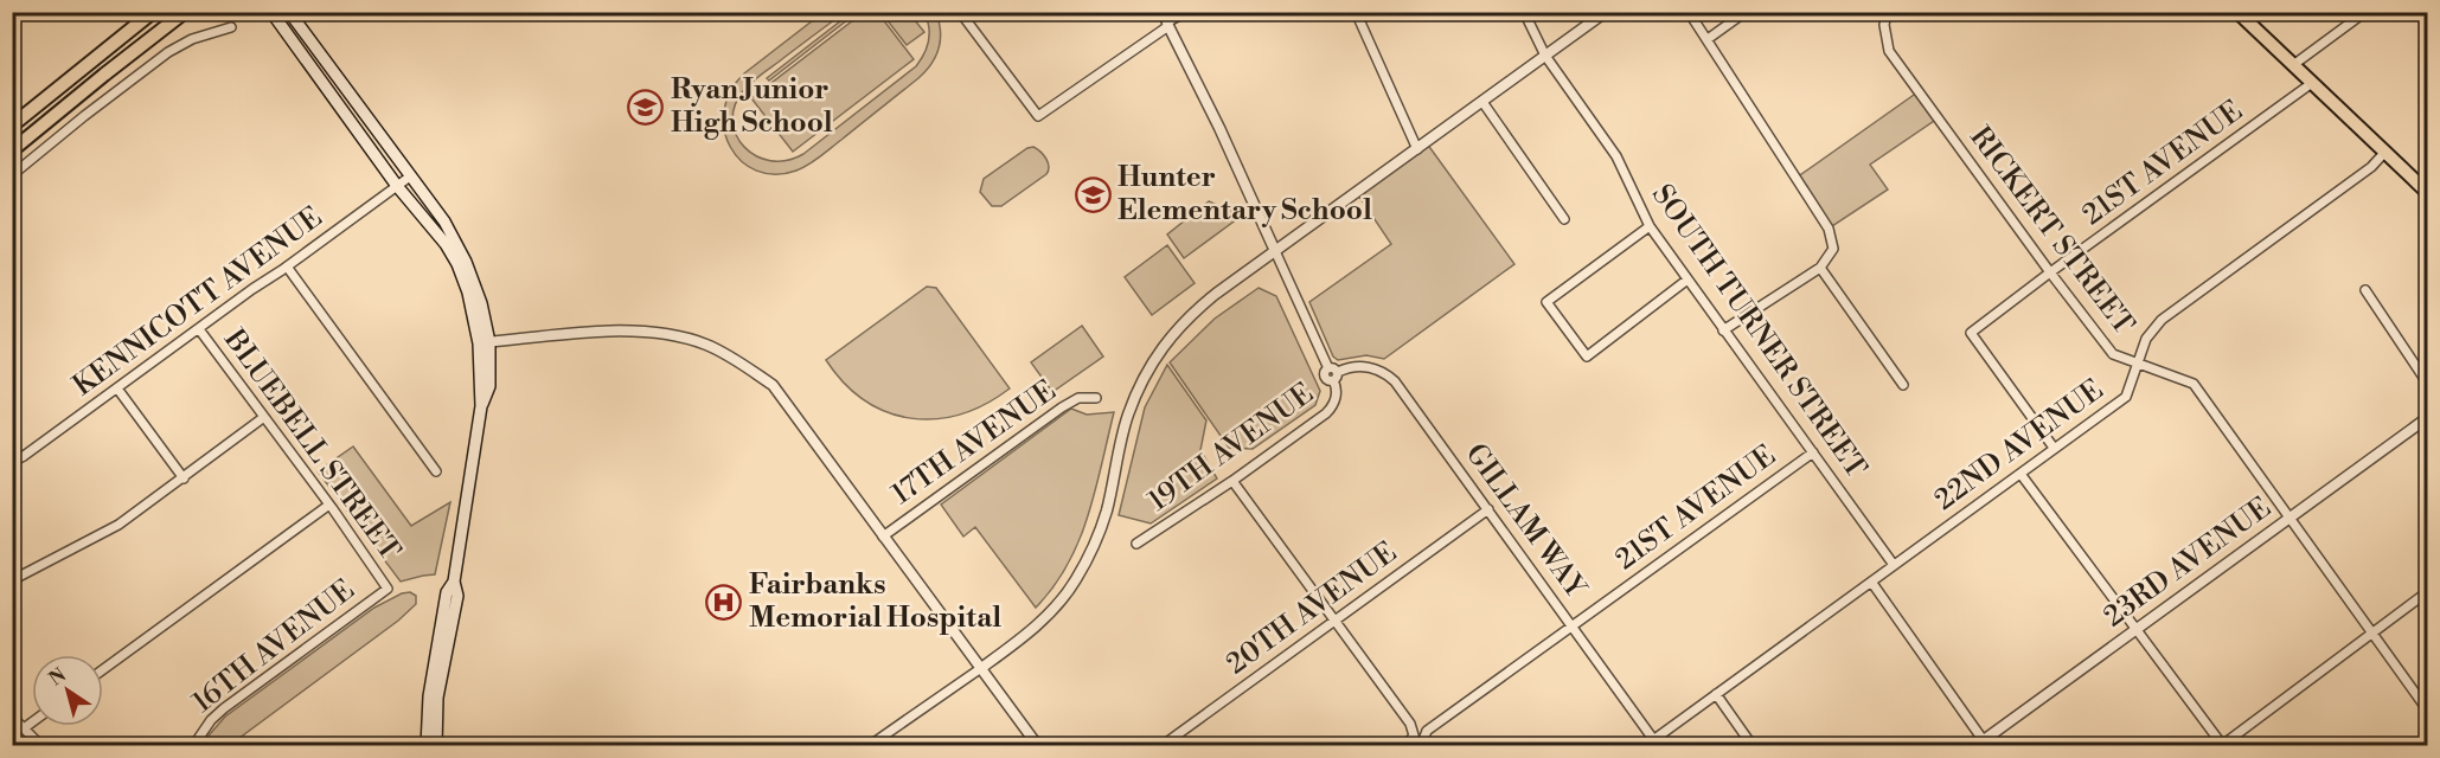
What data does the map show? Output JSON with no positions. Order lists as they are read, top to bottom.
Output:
{
  "streets": {
    "street": [
      "21ST AVENUE",
      "RICKERT STREET",
      "KENNICOTT AVENUE",
      "SOUTH TURNER STREET",
      "17TH AVENUE",
      "BLUEBELL STREET",
      "22ND AVENUE",
      "19TH AVENUE",
      "GILLAM WAY",
      "23RD AVENUE",
      "20TH AVENUE",
      "16TH AVENUE"
    ]
  },
  "crossings": [
    ["21ST AVENUE", "RICKERT STREET"],
    ["21ST AVENUE", "SOUTH TURNER STREET"],
    ["21ST AVENUE", "22ND AVENUE"],
    ["21ST AVENUE", "GILLAM WAY"],
    ["RICKERT STREET", "22ND AVENUE"],
    ["RICKERT STREET", "23RD AVENUE"],
    ["KENNICOTT AVENUE", "BLUEBELL STREET"],
    ["SOUTH TURNER STREET", "22ND AVENUE"],
    ["BLUEBELL STREET", "16TH AVENUE"],
    ["22ND AVENUE", "GILLAM WAY"],
    ["19TH AVENUE", "GILLAM WAY"],
    ["GILLAM WAY", "20TH AVENUE"]
  ],
  "places": {
    "school or university": ["Ryan Junior High School", "Hunter Elementary School"],
    "hospital": ["Fairbanks Memorial Hospital"]
  },
  "north": "top left"
}
